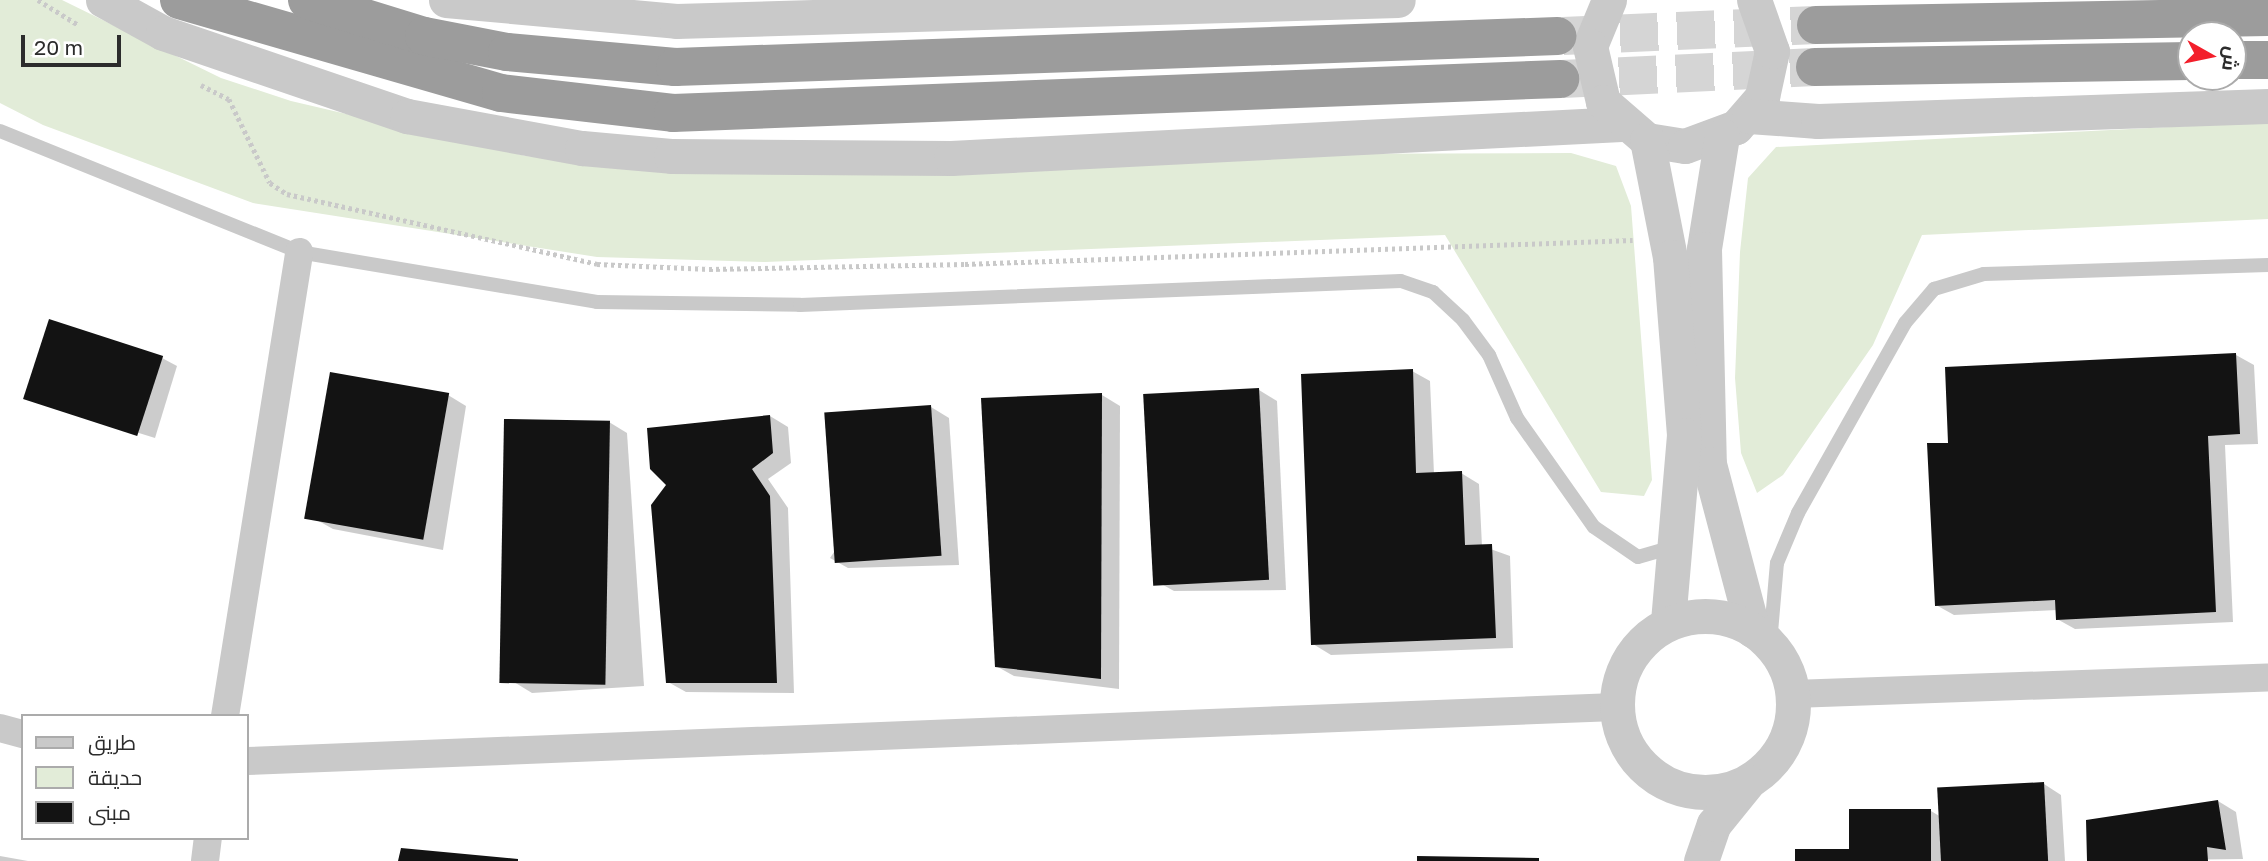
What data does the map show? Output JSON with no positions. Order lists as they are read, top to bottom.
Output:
{
  "legend": ["طريق", "حديقة", "مبنى"],
  "scale_bar": "20 m",
  "north": "right"
}
